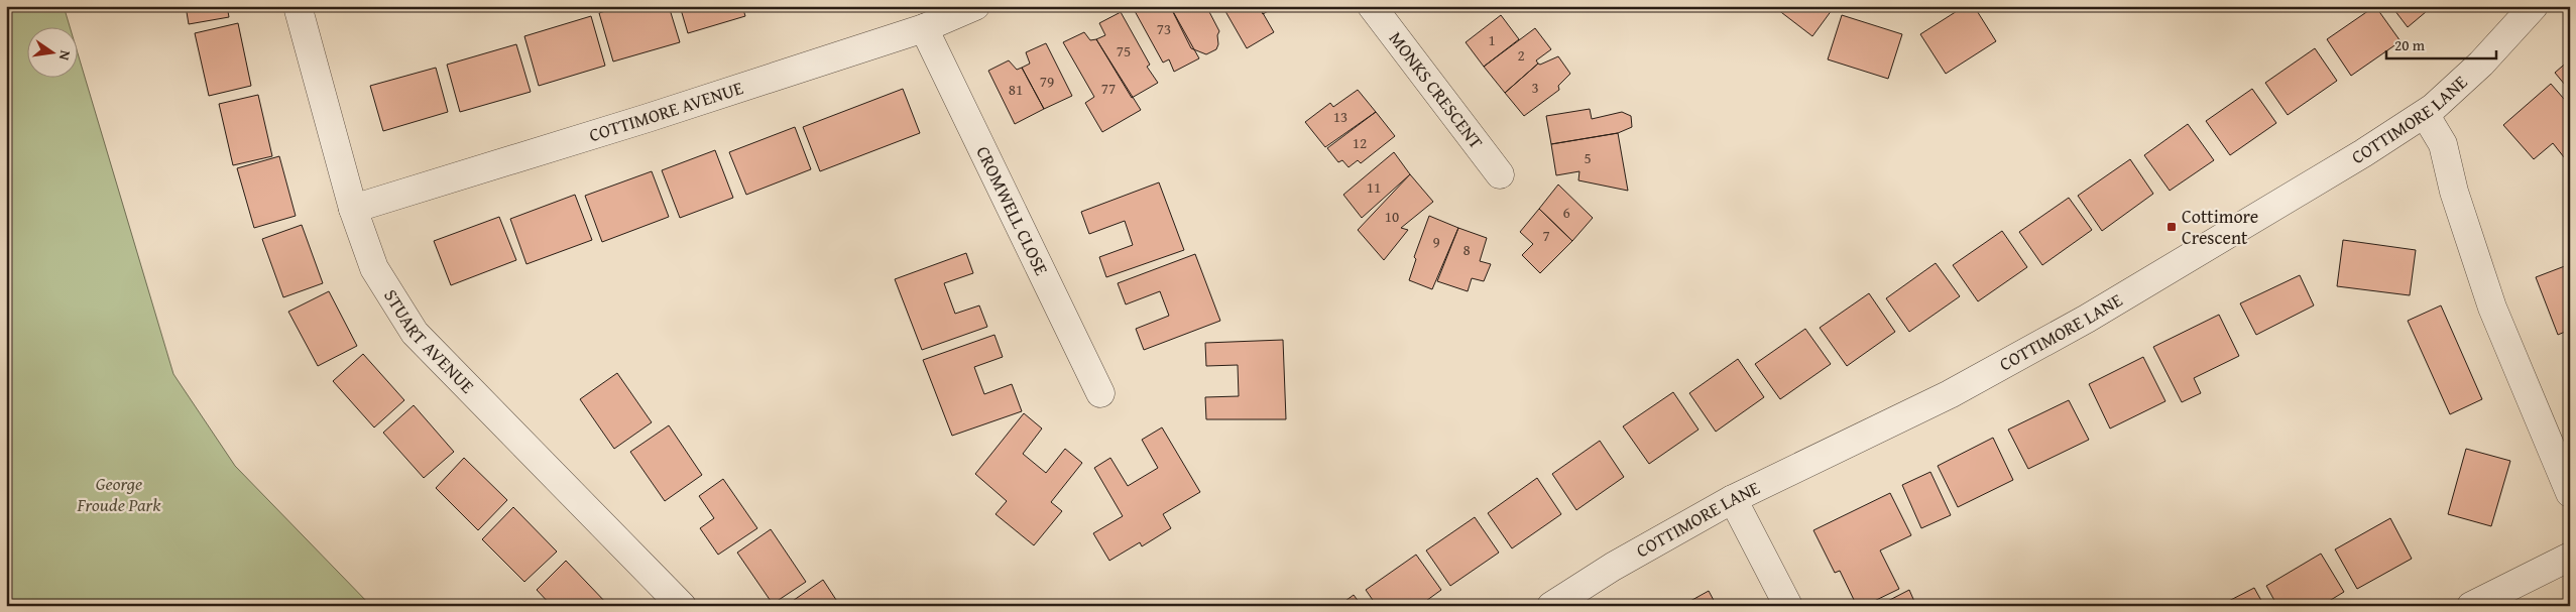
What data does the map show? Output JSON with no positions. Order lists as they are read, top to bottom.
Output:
{
  "streets": {
    "street": [
      "MONKS CRESCENT",
      "COTTIMORE AVENUE",
      "COTTIMORE LANE",
      "CROMWELL CLOSE",
      "STUART AVENUE"
    ]
  },
  "crossings": [
    ["COTTIMORE AVENUE", "CROMWELL CLOSE"],
    ["COTTIMORE AVENUE", "STUART AVENUE"]
  ],
  "parks": ["George Froude Park"],
  "places": {
    "transit": ["Cottimore Crescent"]
  },
  "house_numbers": [
    "73",
    "1",
    "75",
    "2",
    "79",
    "3",
    "77",
    "81",
    "13",
    "12",
    "5",
    "11",
    "6",
    "10",
    "7",
    "9",
    "8"
  ],
  "scale_bar": "20 m",
  "north": "right"
}
